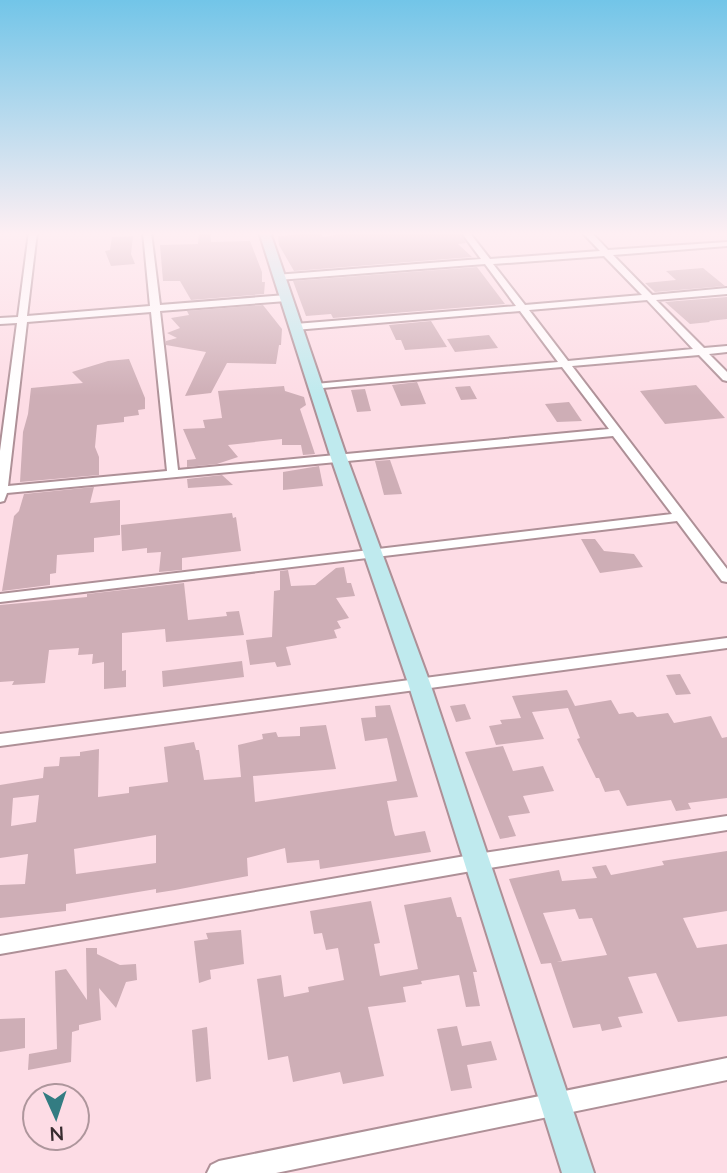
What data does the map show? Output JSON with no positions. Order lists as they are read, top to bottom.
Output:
{
  "north": "bottom"
}
